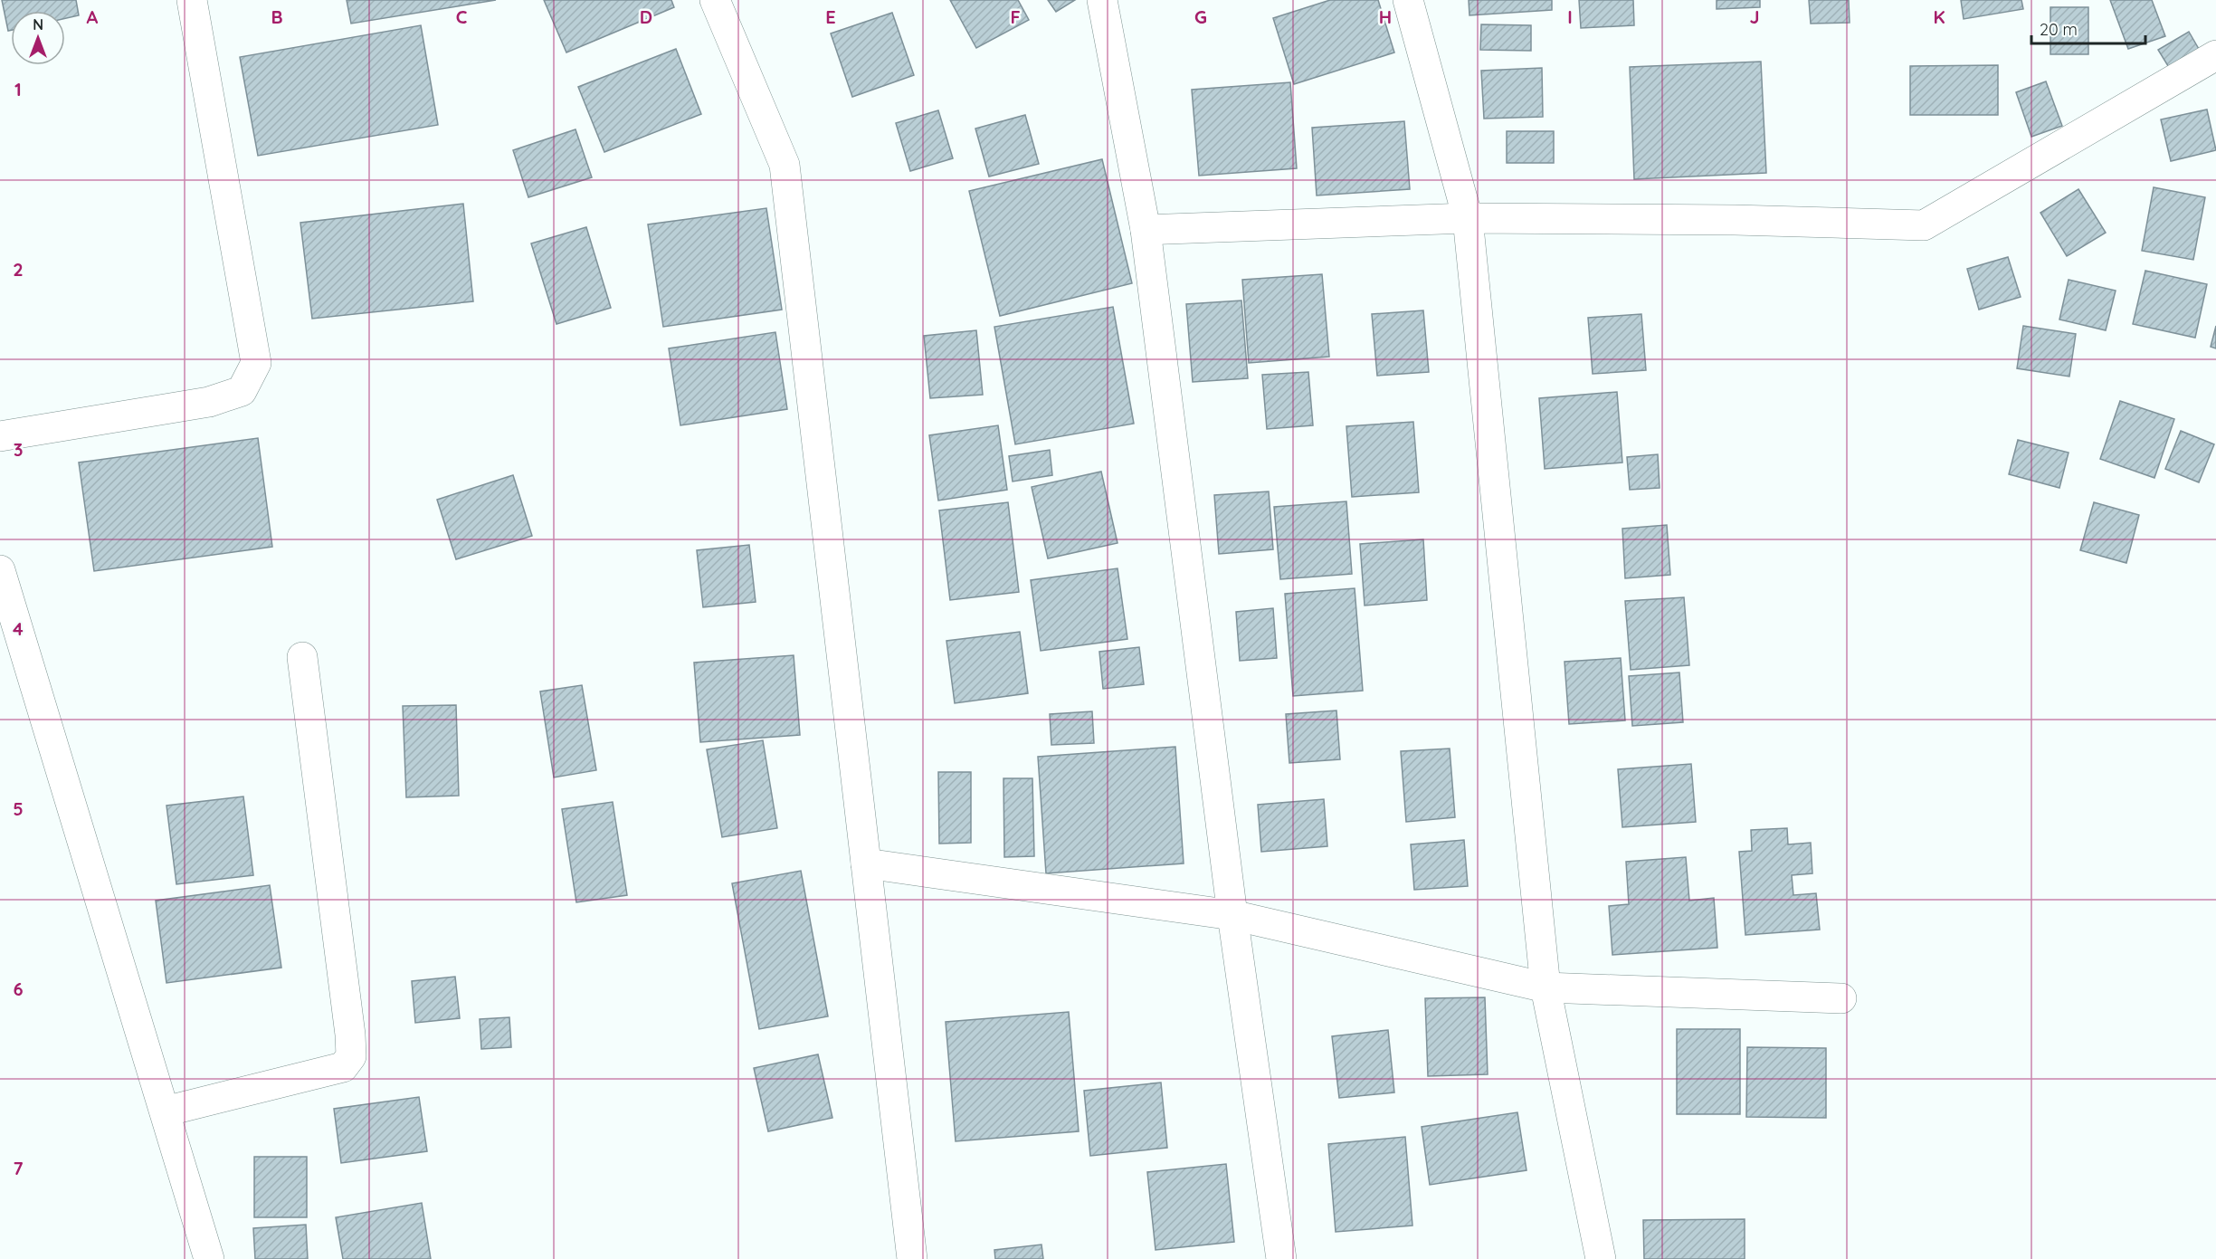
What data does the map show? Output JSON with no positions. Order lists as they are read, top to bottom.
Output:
{
  "scale_bar": "20 m",
  "north": "top",
  "grid": {
    "columns": [
      "A",
      "B",
      "C",
      "D",
      "E",
      "F",
      "G",
      "H",
      "I",
      "J",
      "K"
    ],
    "rows": [
      "1",
      "2",
      "3",
      "4",
      "5",
      "6",
      "7"
    ]
  }
}
